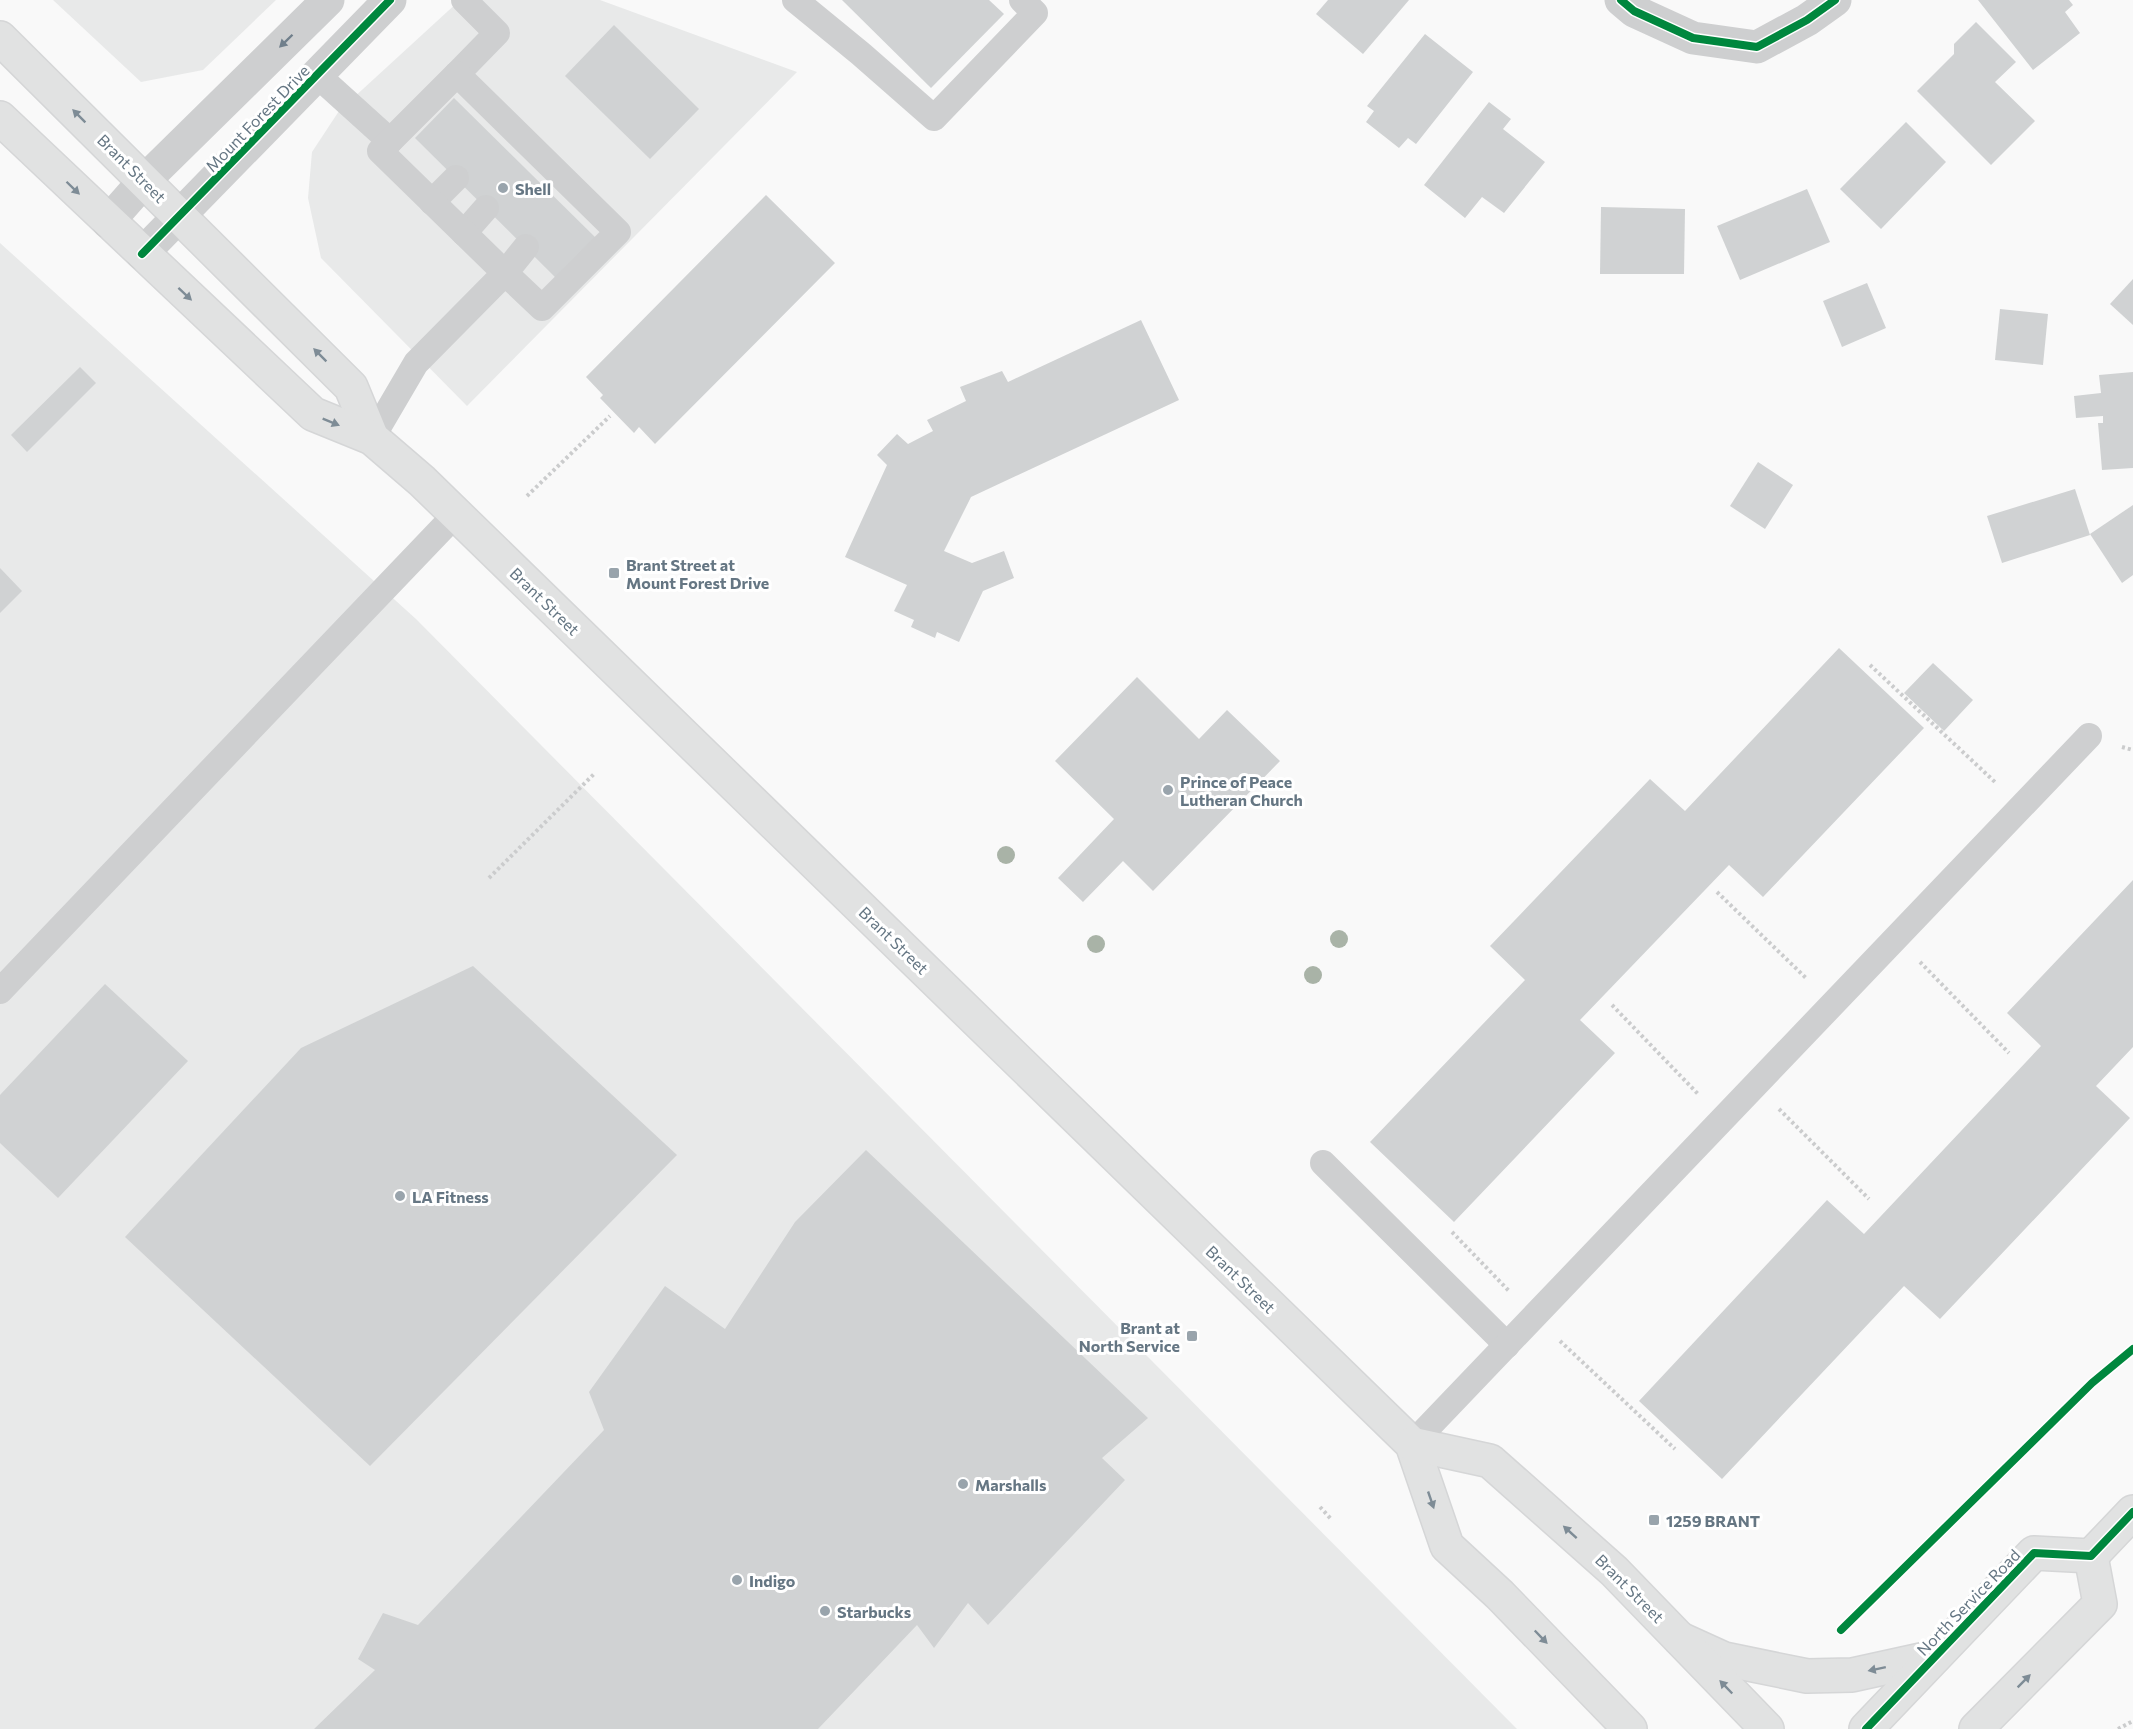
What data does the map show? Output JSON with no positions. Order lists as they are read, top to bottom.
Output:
{
  "streets": {
    "main road": ["Brant Street", "North Service Road"],
    "street": ["Mount Forest Drive"]
  },
  "crossings": [
    ["Mount Forest Drive", "Brant Street"]
  ],
  "places": {
    "other": [
      "Shell",
      "Prince of Peace Lutheran Church",
      "LA Fitness",
      "Marshalls",
      "Indigo",
      "Starbucks"
    ],
    "transit": ["Brant Street at Mount Forest Drive", "Brant at North Service", "1259 BRANT"]
  }
}
